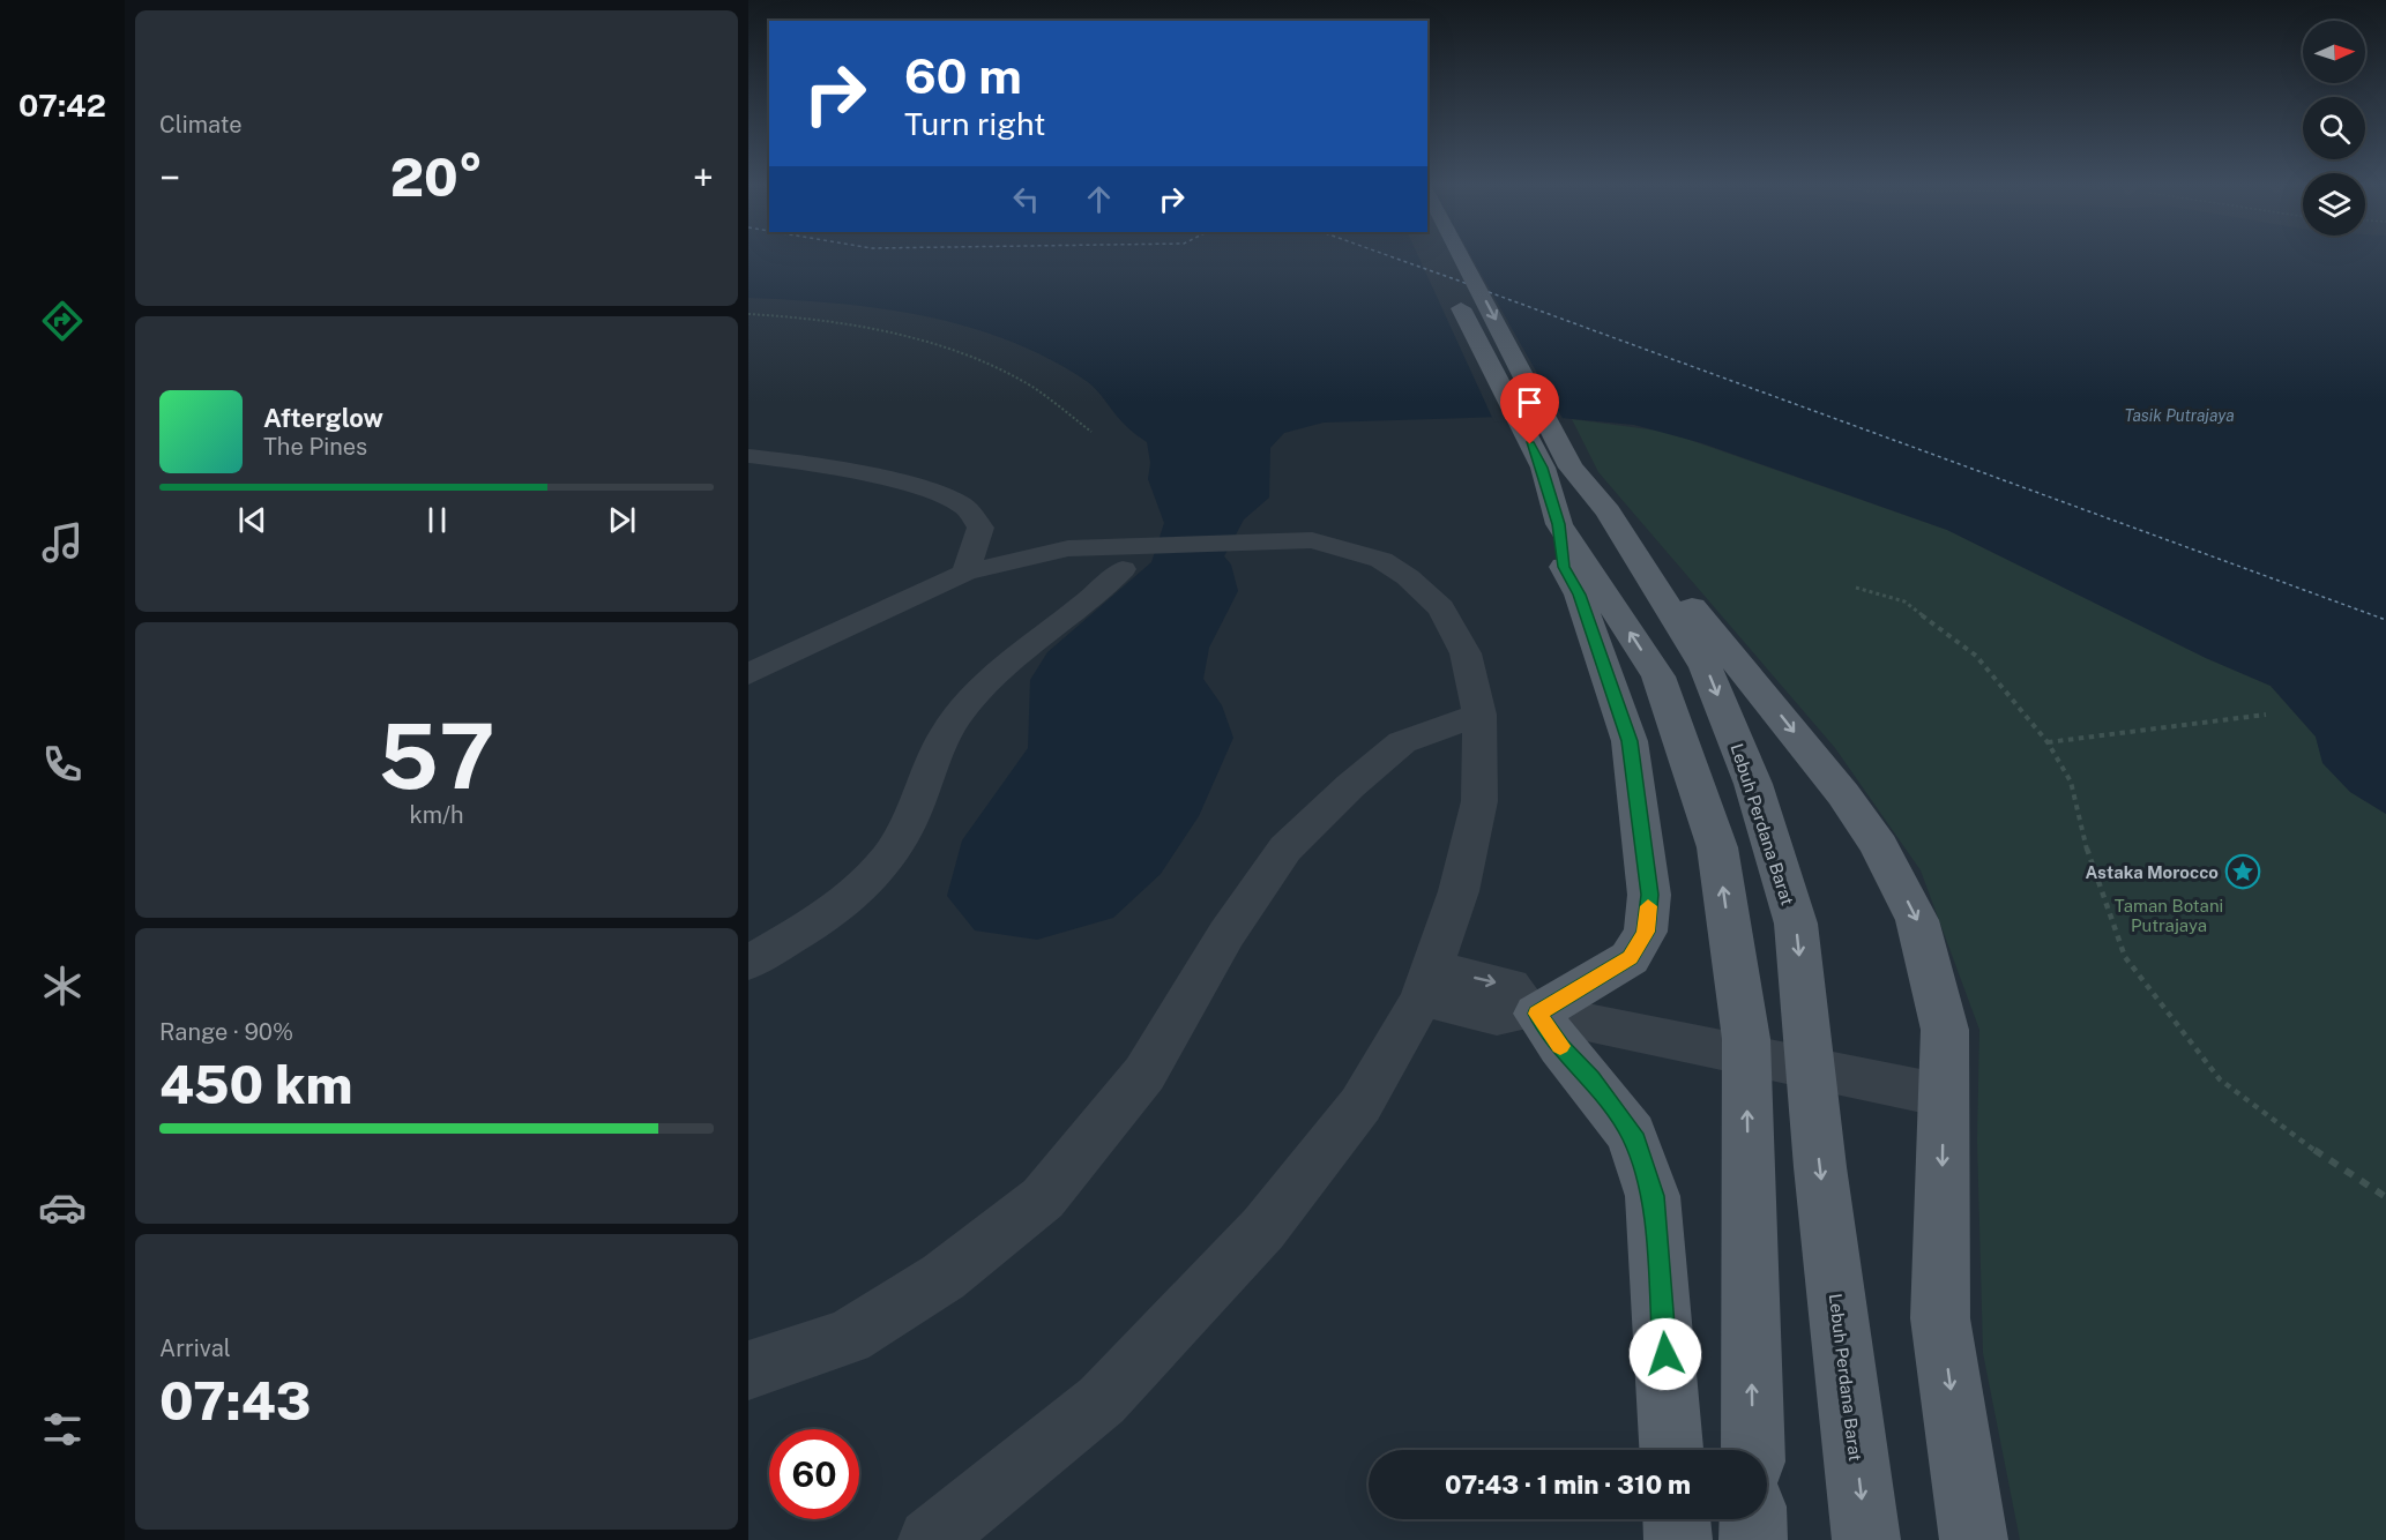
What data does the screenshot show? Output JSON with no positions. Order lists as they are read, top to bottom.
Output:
{
  "streets": {
    "main road": ["Lebuh Perdana Barat"]
  },
  "water": ["Tasik Putrajaya"],
  "parks": ["Taman Botani Putrajaya"],
  "places": {
    "place": ["Astaka Morocco"]
  },
  "north": "right",
  "page": {
    "tabs": "07:42",
    "tile": [
      "Climate",
      ["57", "km/h"],
      ["Range · 90%", "450 km"],
      ["Arrival", "07:43"]
    ],
    "turn": ["60 m", "Turn right"],
    "heat": ["−", "20°", "+"],
    "song": ["Afterglow", "The Pines"],
    "limit": "60",
    "trip": "07:43 · 1 min · 310 m"
  }
}
